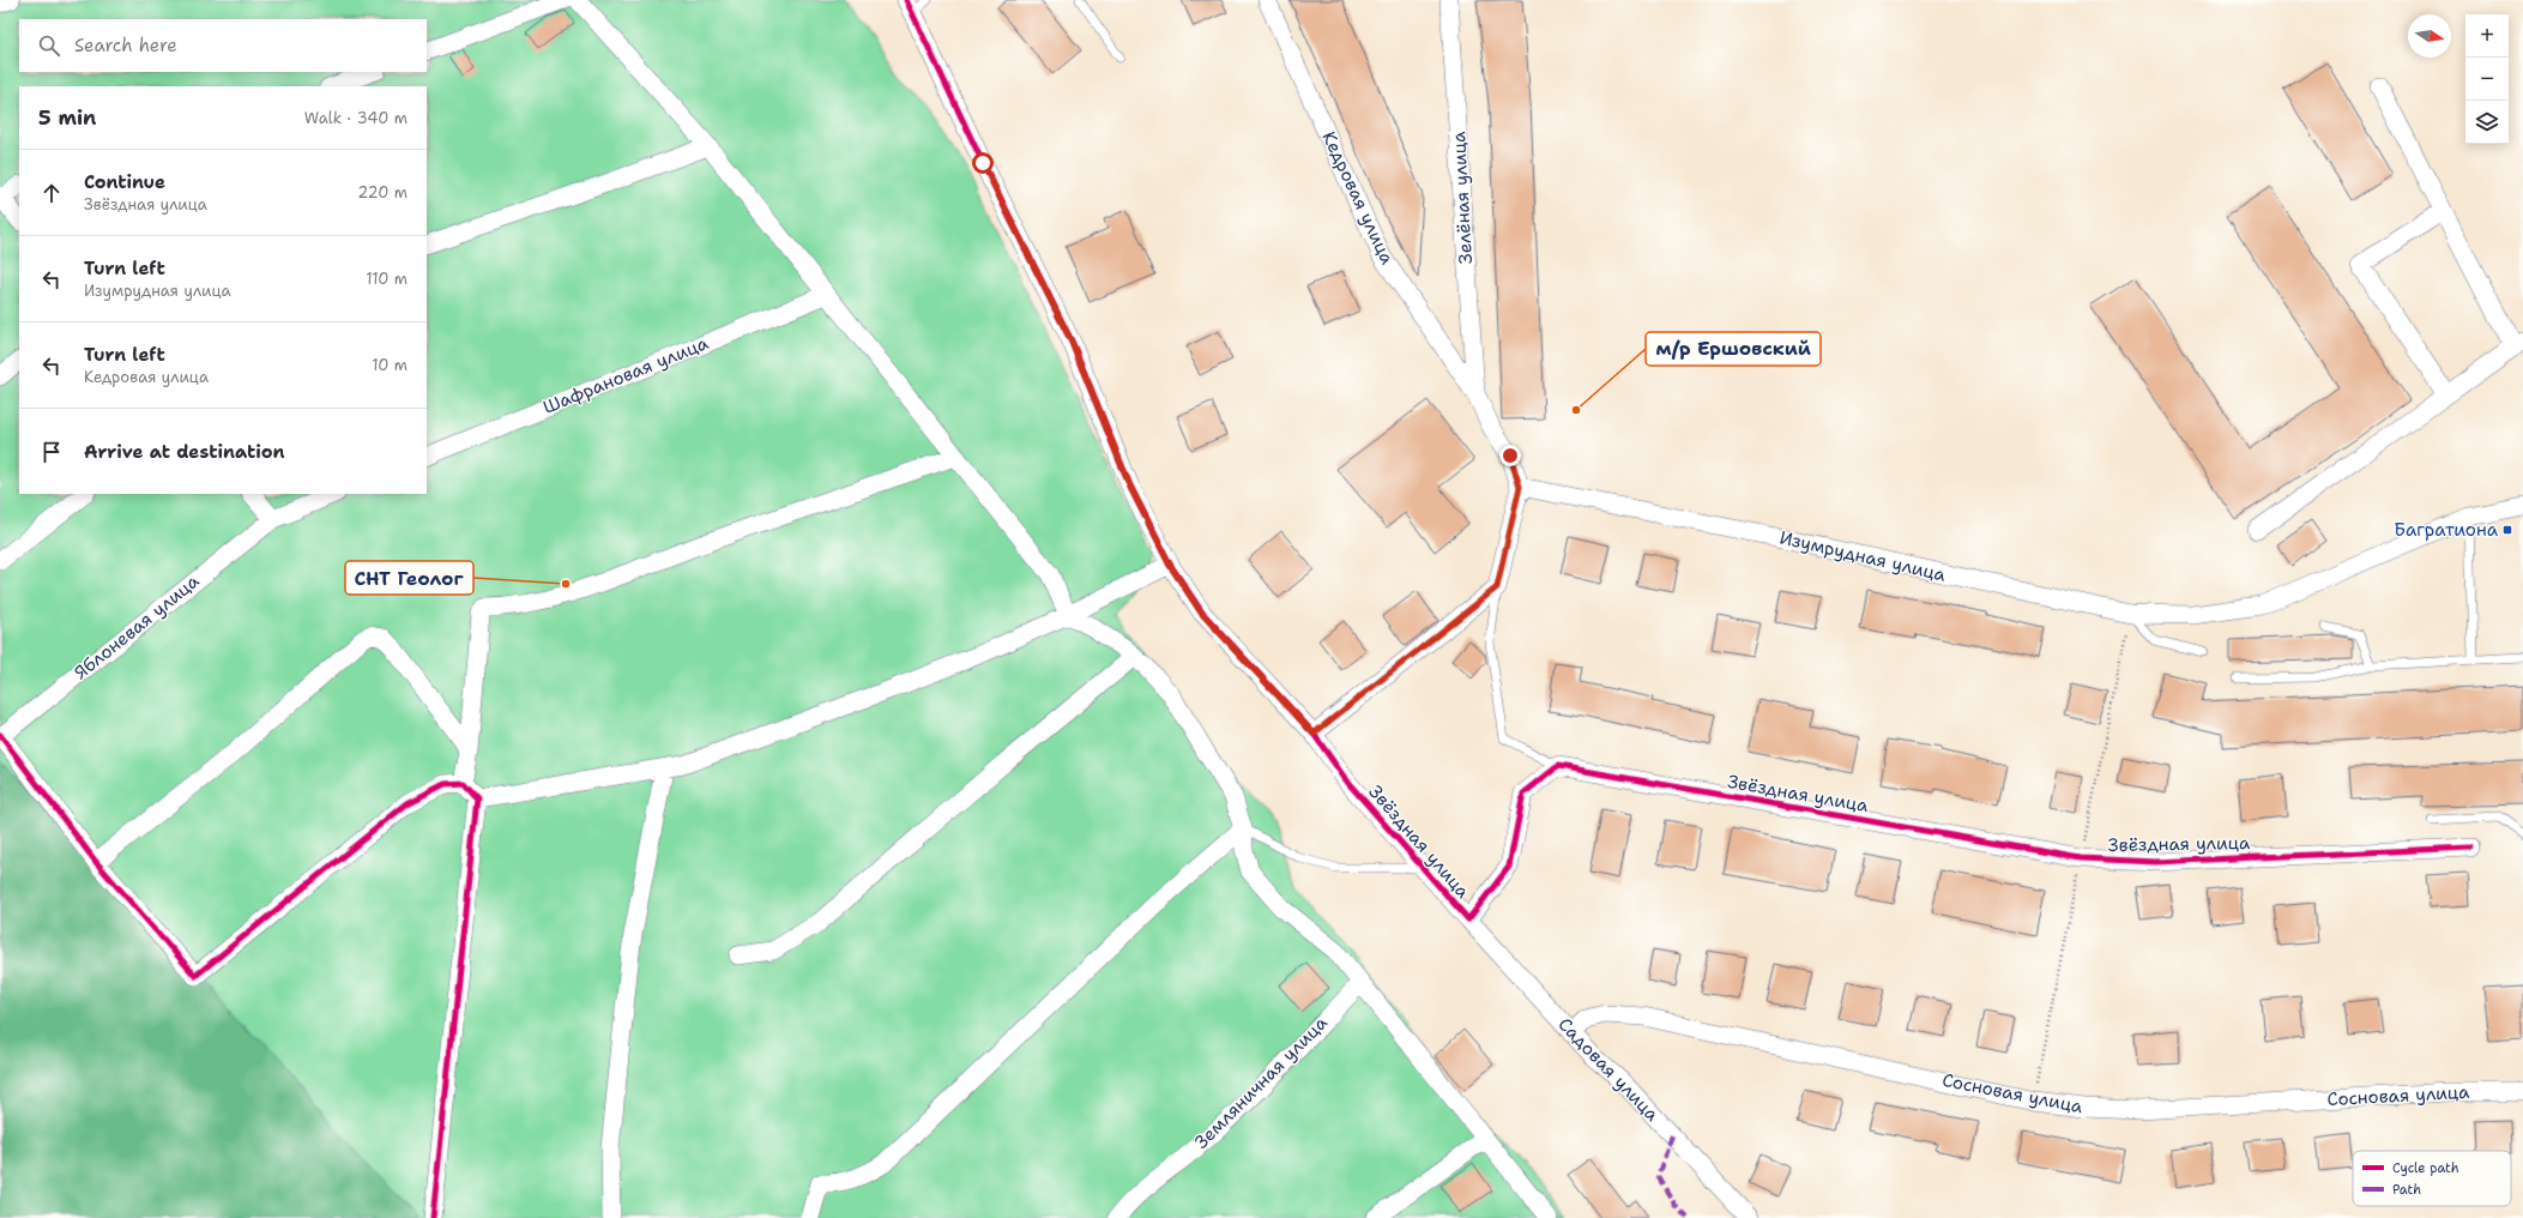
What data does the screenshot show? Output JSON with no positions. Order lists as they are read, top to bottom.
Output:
{
  "streets": {
    "street": [
      "Кедровая улица",
      "Зелёная улица",
      "Шафрановая улица",
      "Изумрудная улица",
      "Яблоневая улица",
      "Звёздная улица",
      "Садовая улица",
      "Земляничная улица",
      "Сосновая улица"
    ]
  },
  "crossings": [
    ["Кедровая улица", "Зелёная улица"],
    ["Кедровая улица", "Изумрудная улица"],
    ["Звёздная улица", "Садовая улица"],
    ["Садовая улица", "Сосновая улица"]
  ],
  "places": {
    "other": ["м/р Ершовский", "СНТ Геолог"],
    "transit": ["Багратиона"]
  },
  "legend": ["Cycle path", "Path"],
  "north": "right",
  "page": {
    "map_buttons": ["+", "−"],
    "search": "Search here",
    "heading": ["5 min", "Walk · 340 m"],
    "list": [
      ["Continue", "Звёздная улица", "220 m"],
      ["Turn left", "Изумрудная улица", "110 m"],
      ["Turn left", "Кедровая улица", "10 m"],
      "Arrive at destination"
    ]
  }
}
